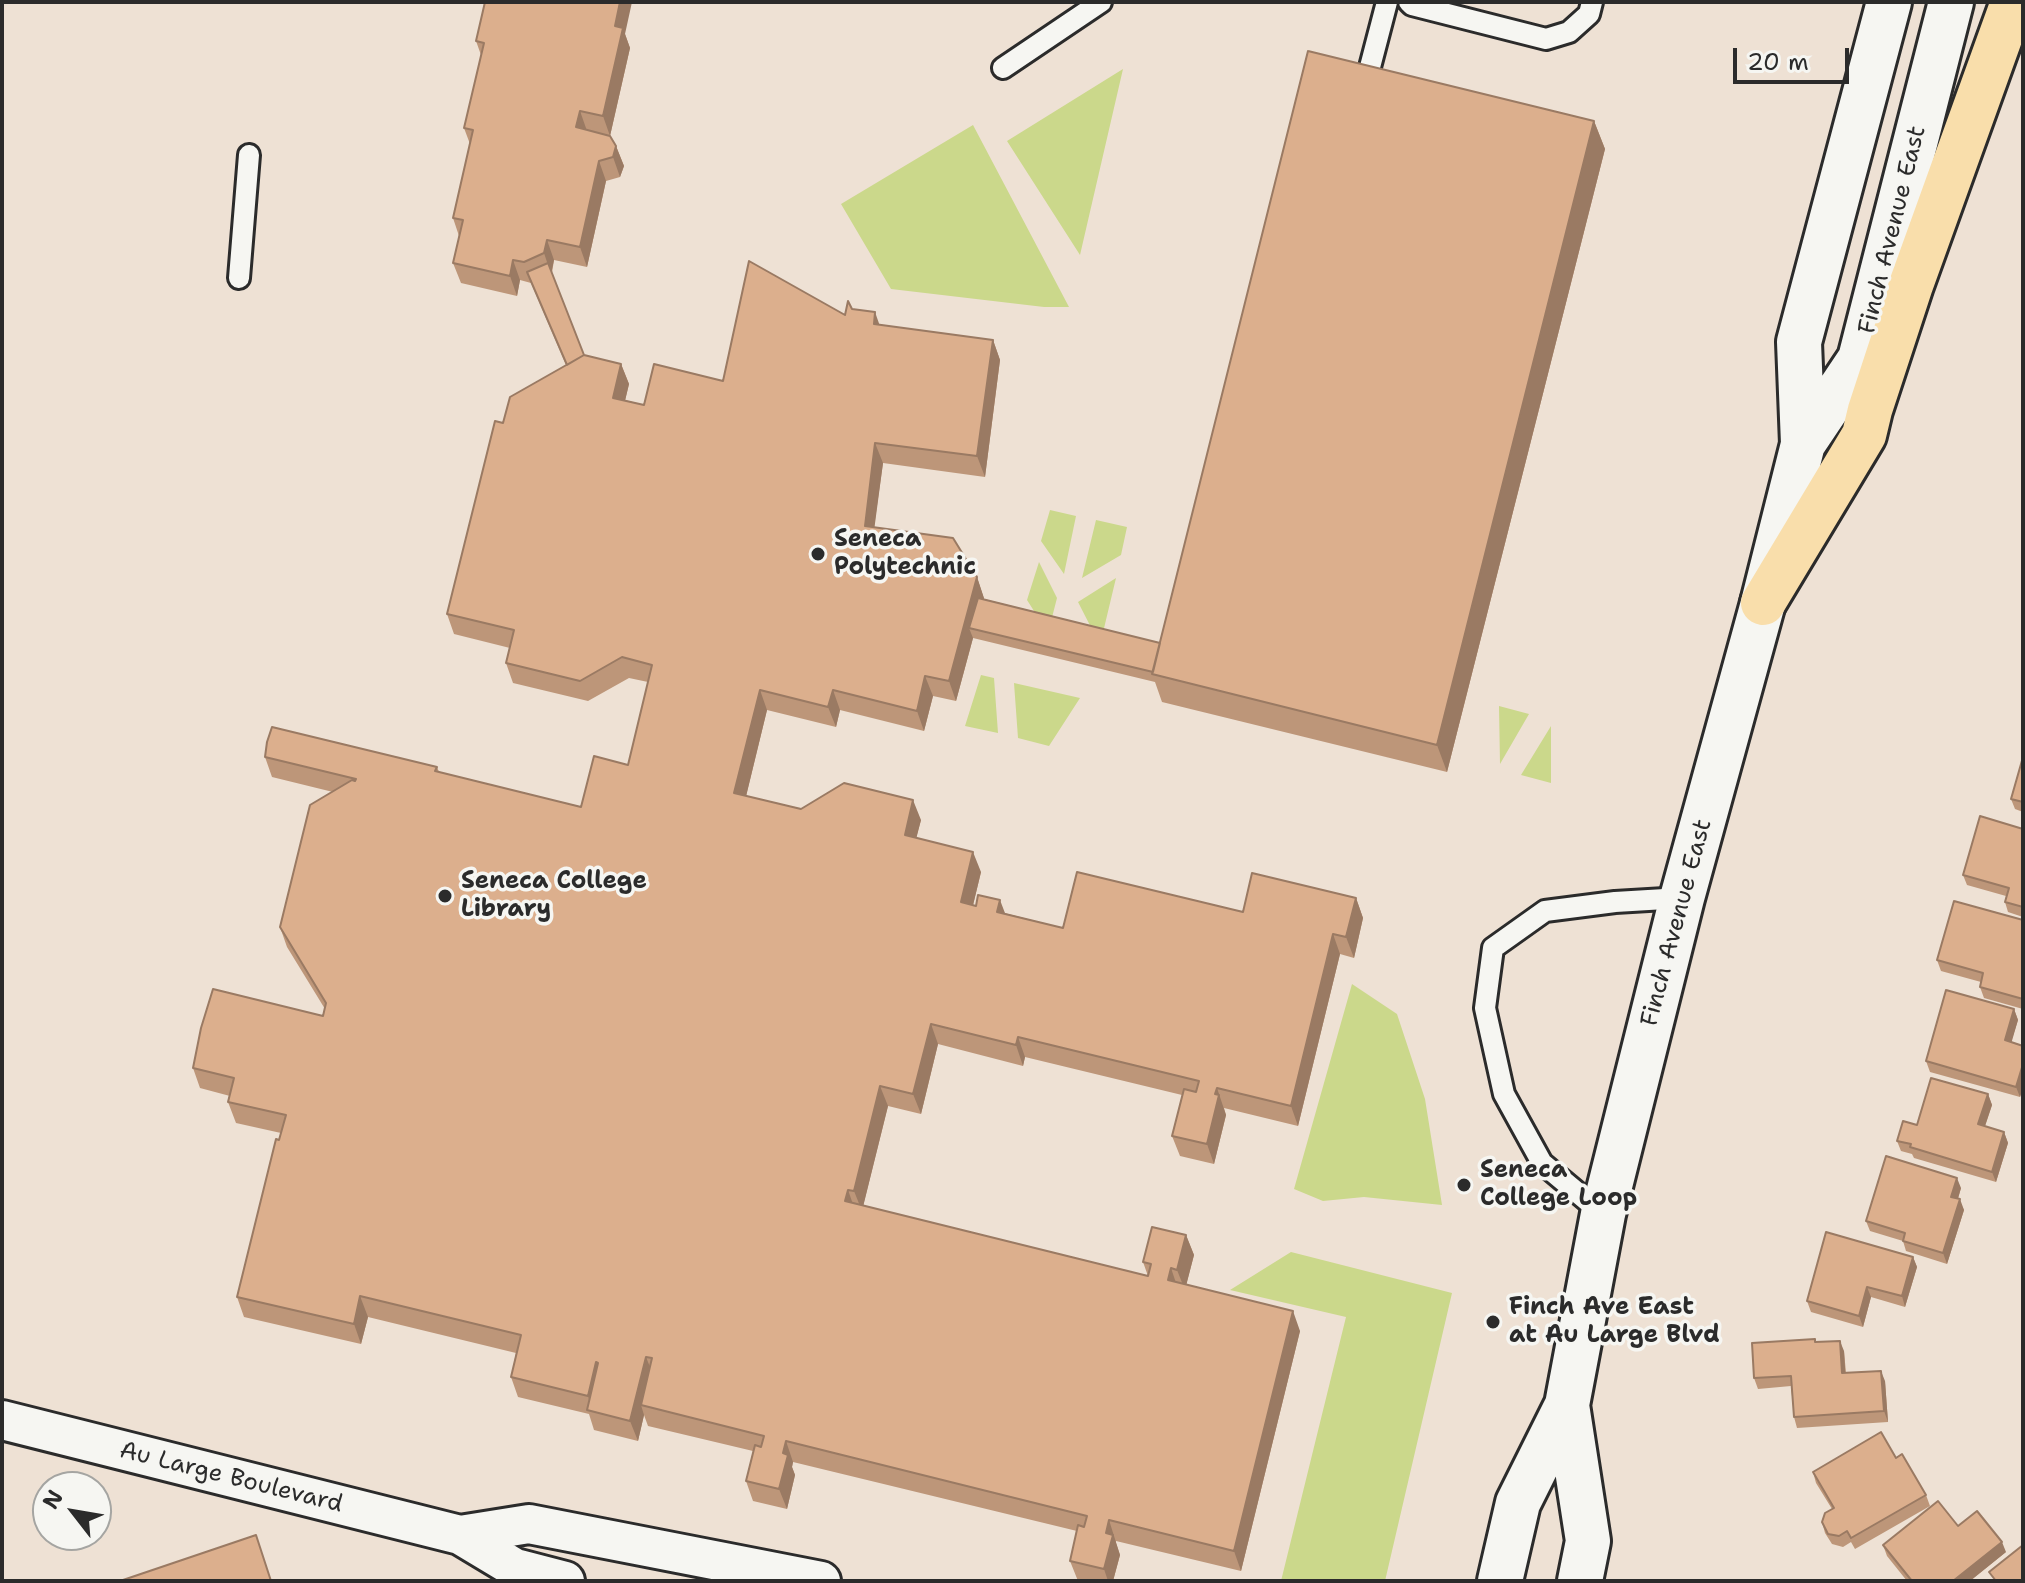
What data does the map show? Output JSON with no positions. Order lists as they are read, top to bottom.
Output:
{
  "streets": {
    "main road": ["Finch Avenue East"],
    "street": ["Au Large Boulevard"]
  },
  "places": [
    "Seneca Polytechnic",
    "Seneca College Library",
    "Seneca College Loop",
    "Finch Ave East at Au Large Blvd"
  ],
  "scale_bar": "20 m",
  "north": "top left"
}
